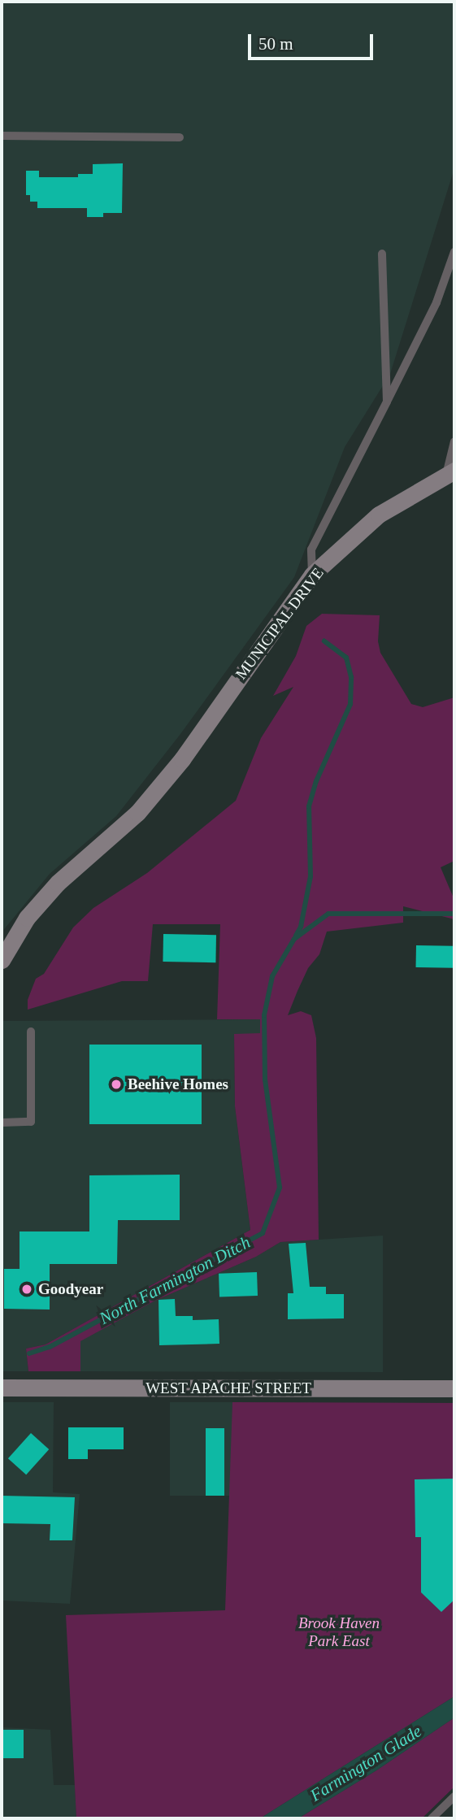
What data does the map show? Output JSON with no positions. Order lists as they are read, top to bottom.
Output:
{
  "streets": {
    "main road": ["MUNICIPAL DRIVE", "WEST APACHE STREET"]
  },
  "water": ["North Farmington Ditch", "Farmington Glade"],
  "parks": ["Brook Haven Park East"],
  "places": ["Beehive Homes", "Goodyear"],
  "scale_bar": "50 m"
}
